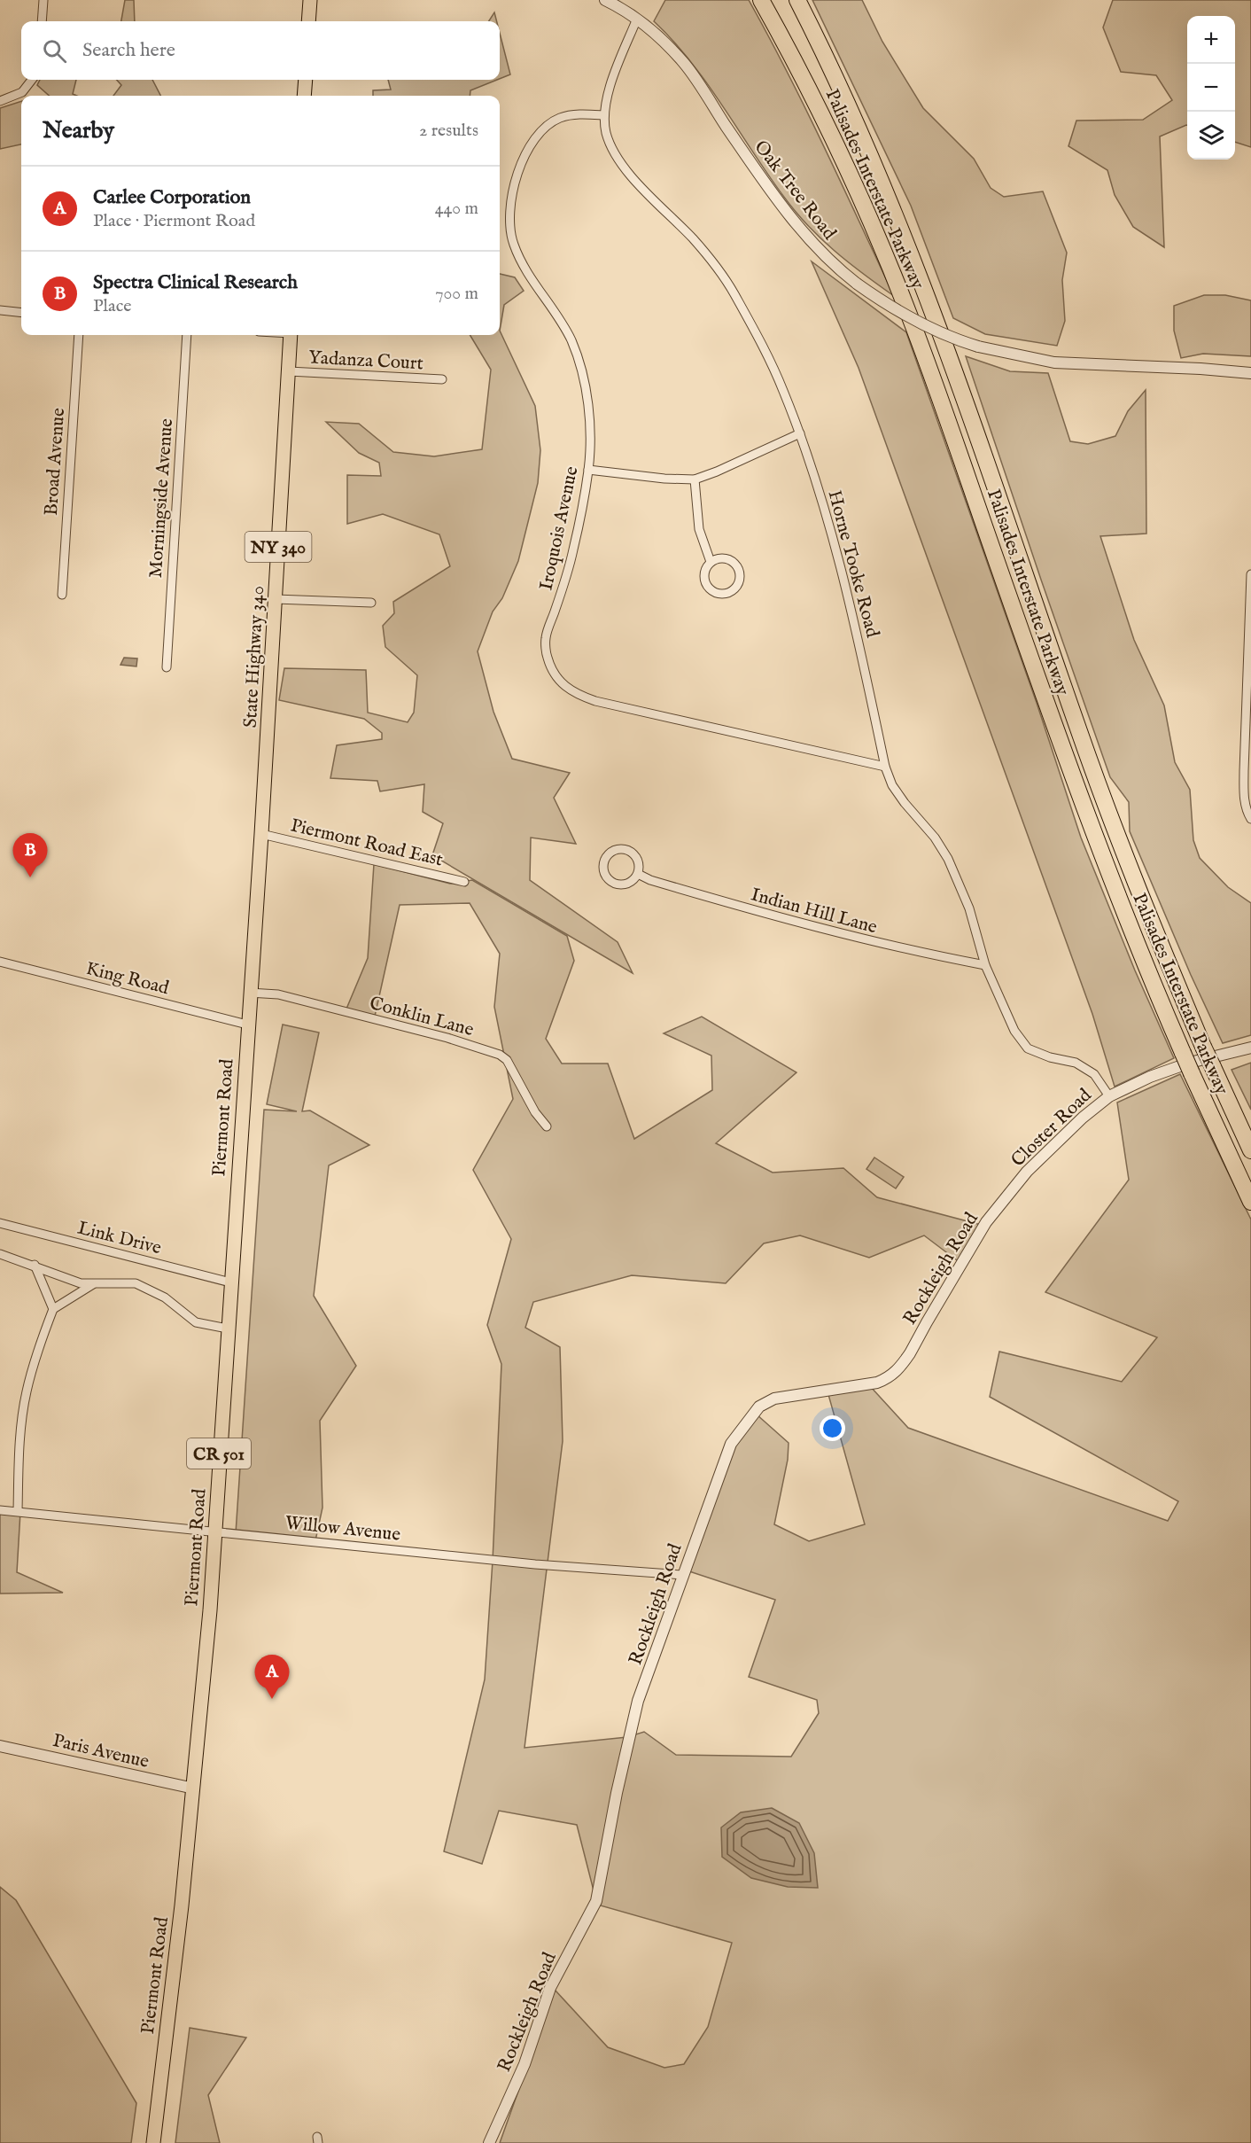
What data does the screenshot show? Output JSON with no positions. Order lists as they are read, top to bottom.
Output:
{
  "streets": {
    "highway": ["Palisades Interstate Parkway"],
    "main road": [
      "NY 340",
      "State Highway 340",
      "Piermont Road",
      "CR 501"
    ],
    "street": [
      "Oak Tree Road",
      "Yadanza Court",
      "Broad Avenue",
      "Morningside Avenue",
      "Iroquois Avenue",
      "Horne Tooke Road",
      "Piermont Road East",
      "Indian Hill Lane",
      "King Road",
      "Conklin Lane",
      "Closter Road",
      "Link Drive",
      "Rockleigh Road",
      "Willow Avenue",
      "Paris Avenue"
    ]
  },
  "crossings": [
    ["Oak Tree Road", "Horne Tooke Road"],
    ["Yadanza Court", "State Highway 340"],
    ["Iroquois Avenue", "Horne Tooke Road"],
    ["Horne Tooke Road", "Indian Hill Lane"],
    ["Horne Tooke Road", "Closter Road"],
    ["State Highway 340", "Piermont Road"],
    ["Piermont Road East", "Piermont Road"],
    ["King Road", "Piermont Road"],
    ["Conklin Lane", "Piermont Road"],
    ["Piermont Road", "Link Drive"],
    ["Piermont Road", "Willow Avenue"],
    ["Piermont Road", "Paris Avenue"],
    ["Closter Road", "Rockleigh Road"],
    ["Rockleigh Road", "Willow Avenue"]
  ],
  "page": {
    "map_buttons": ["+", "−"],
    "search": "Search here",
    "heading": ["Nearby", "2 results"],
    "list": [
      {
        "mark": "A",
        "name": "Carlee Corporation",
        "note": "Place · Piermont Road",
        "value": "440 m"
      },
      {
        "mark": "B",
        "name": "Spectra Clinical Research",
        "note": "Place",
        "value": "700 m"
      }
    ],
    "pins": ["B", "A"]
  }
}
